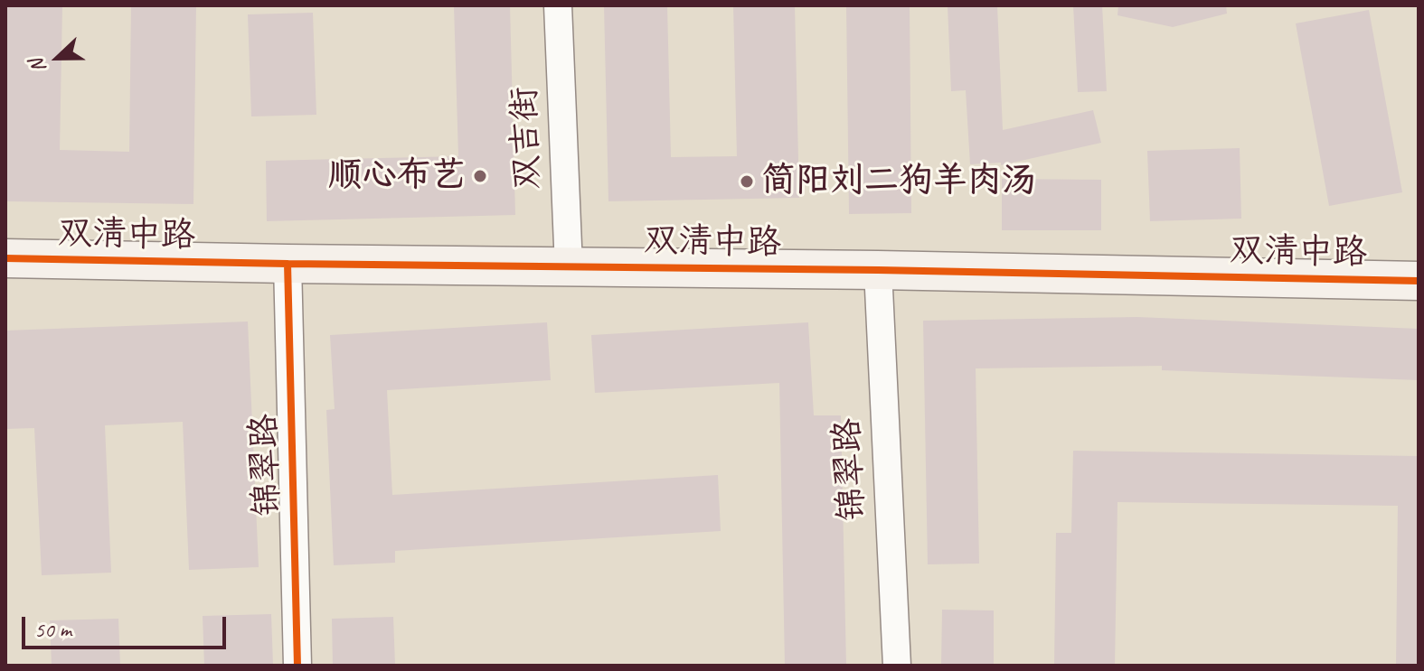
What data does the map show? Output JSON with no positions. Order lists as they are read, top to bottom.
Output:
{
  "streets": {
    "street": ["双吉街", "双清中路", "锦翠路"]
  },
  "crossings": [
    ["双吉街", "双清中路"],
    ["双清中路", "锦翠路"]
  ],
  "places": ["顺心布艺", "简阳刘二狗羊肉汤"],
  "scale_bar": "50 m",
  "north": "left"
}
